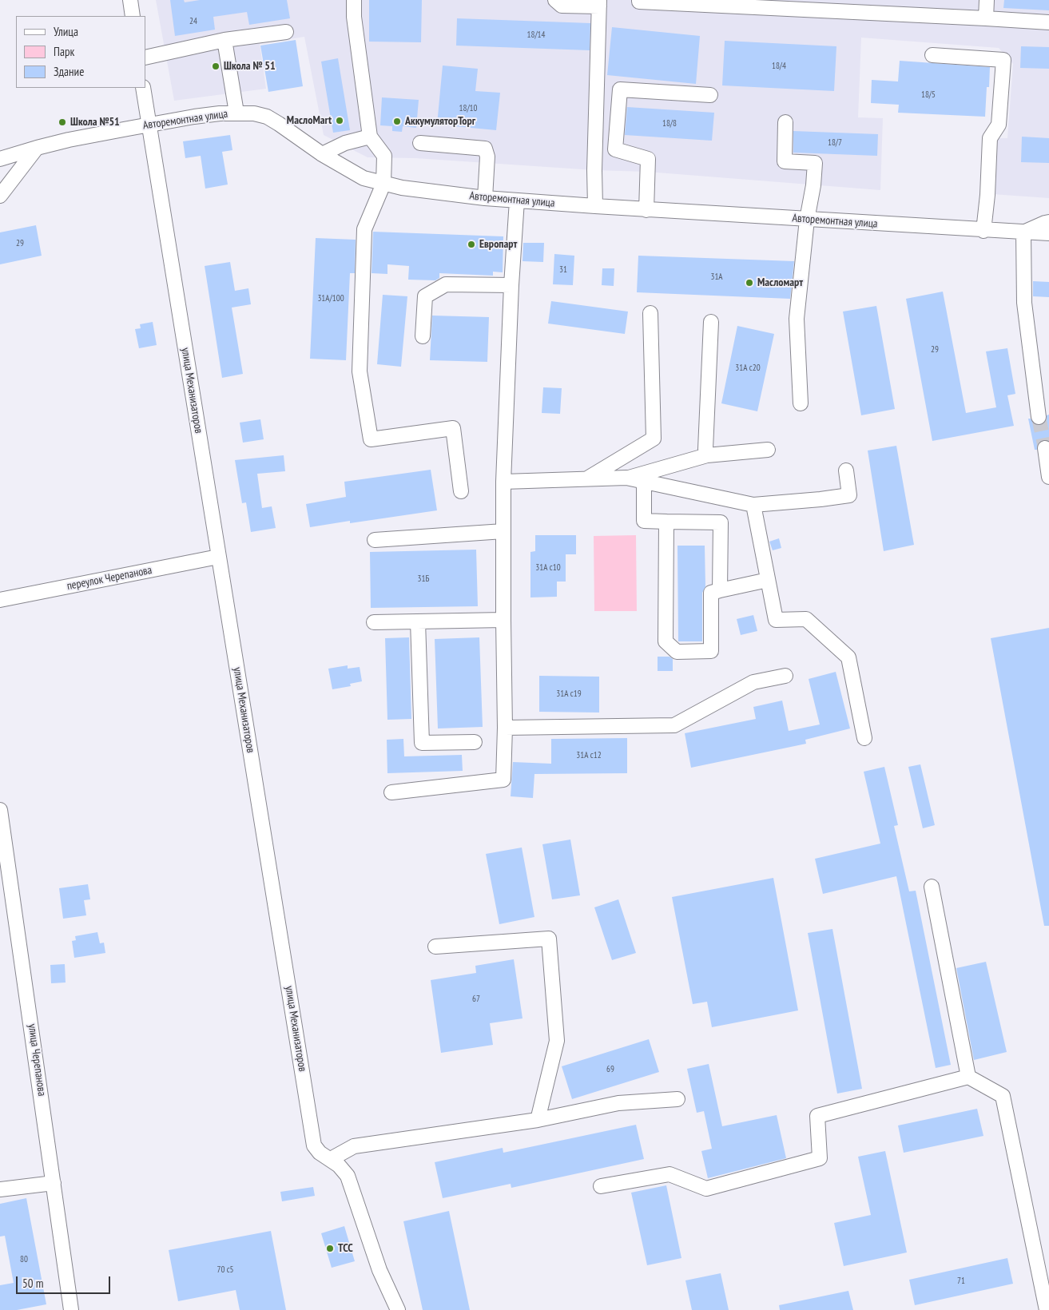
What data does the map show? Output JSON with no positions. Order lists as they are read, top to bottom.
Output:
{
  "streets": {
    "street": [
      "Авторемонтная улица",
      "улица Механизаторов",
      "переулок Черепанова",
      "улица Черепанова"
    ]
  },
  "crossings": [
    ["Авторемонтная улица", "улица Механизаторов"],
    ["улица Механизаторов", "переулок Черепанова"]
  ],
  "places": [
    "Школа № 51",
    "МаслоMart",
    "АккумуляторТорг",
    "Школа №51",
    "Европарт",
    "Масломарт",
    "ТСС"
  ],
  "house_numbers": [
    "24",
    "18/14",
    "18/4",
    "18/5",
    "18/10",
    "18/8",
    "18/7",
    "29",
    "31",
    "31А",
    "31А/100",
    "29",
    "31А с20",
    "31А с10",
    "31Б",
    "31А с19",
    "31А с12",
    "67",
    "69",
    "80",
    "70 с5",
    "71"
  ],
  "legend": ["Улица", "Парк", "Здание"],
  "scale_bar": "50 m"
}
